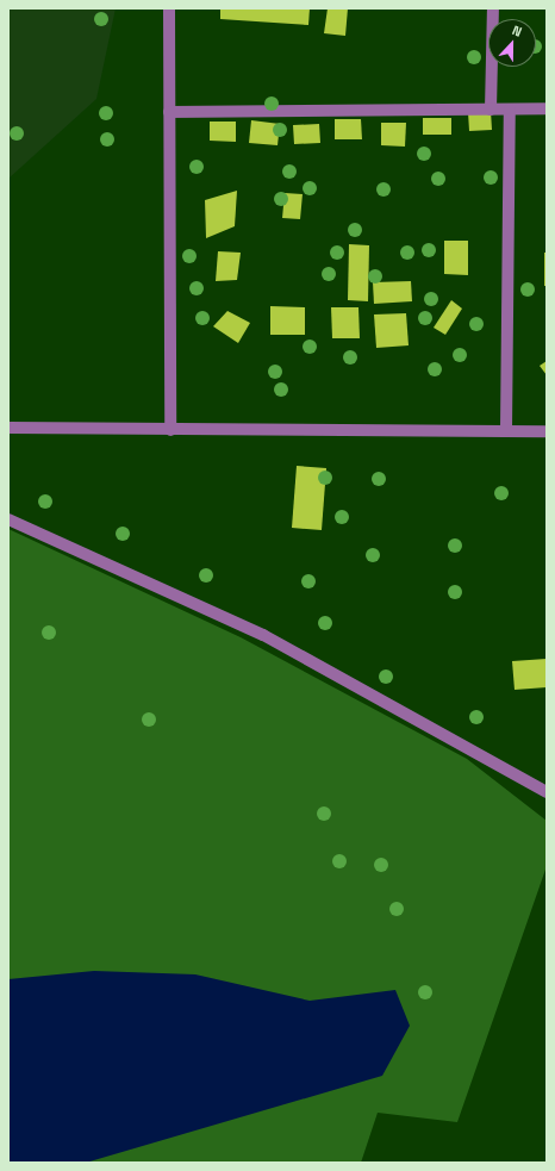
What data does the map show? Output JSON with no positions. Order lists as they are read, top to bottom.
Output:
{
  "north": "top"
}
